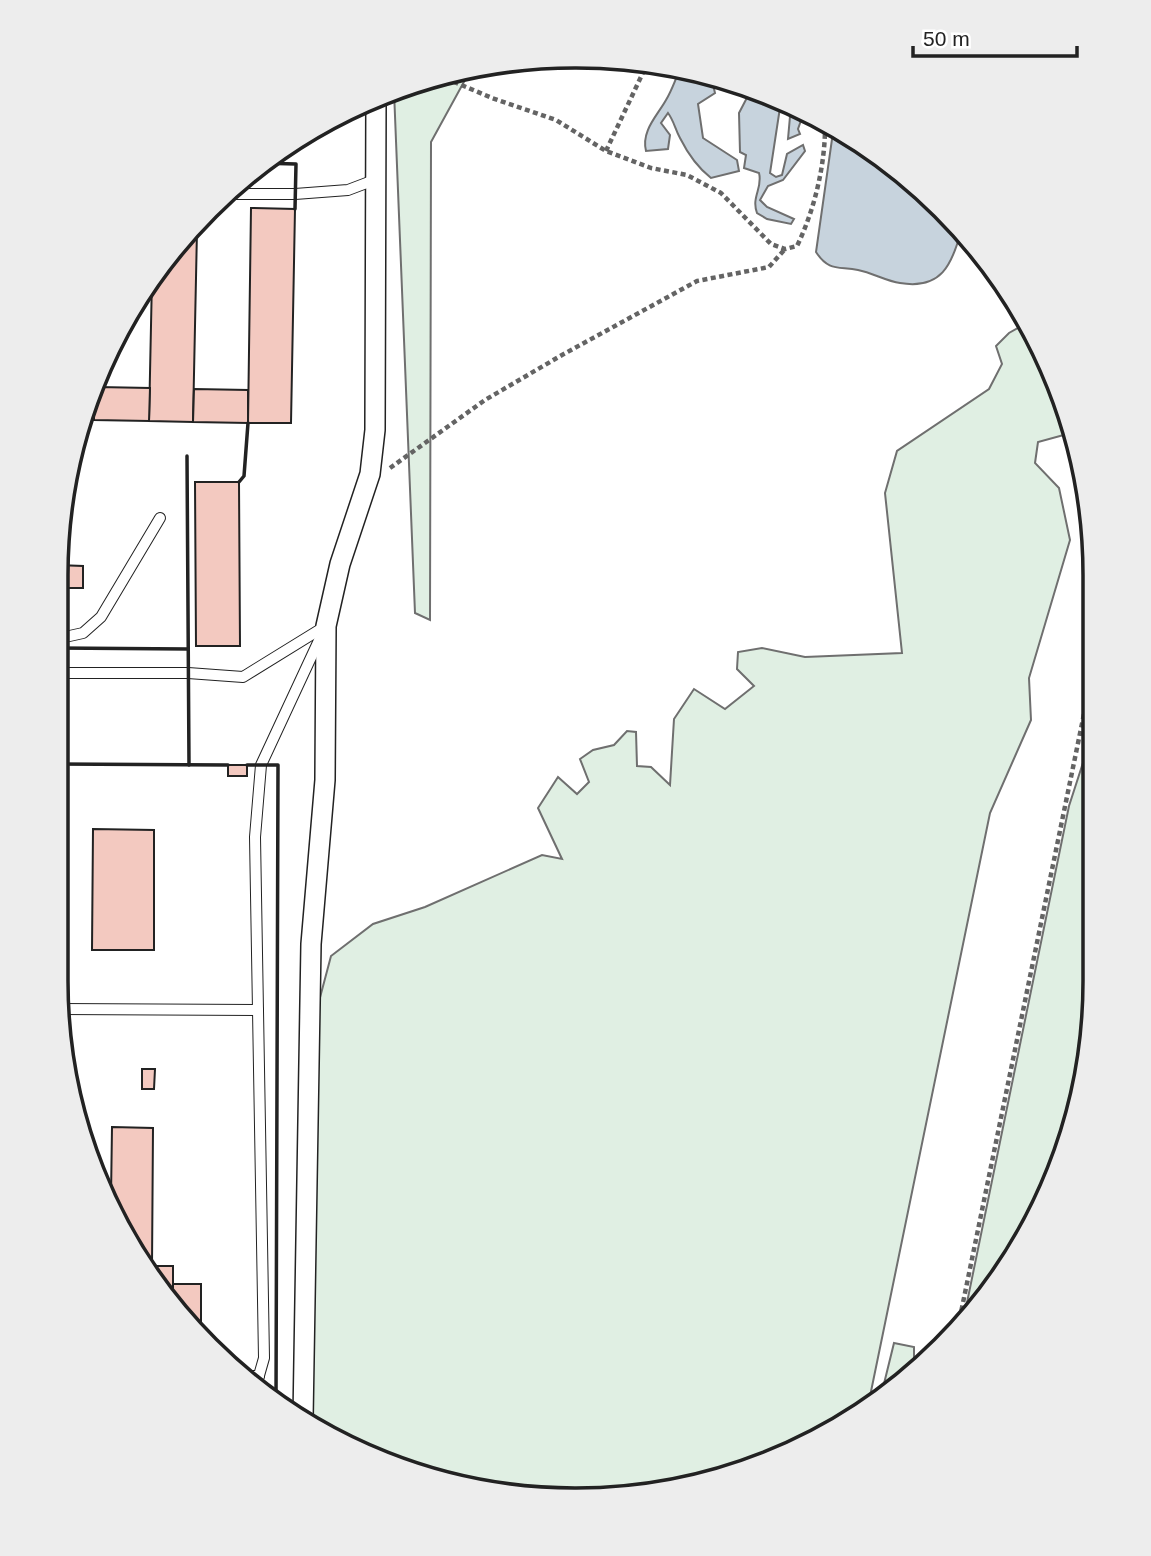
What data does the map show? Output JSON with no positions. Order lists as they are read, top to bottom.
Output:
{
  "scale_bar": "50 m"
}
